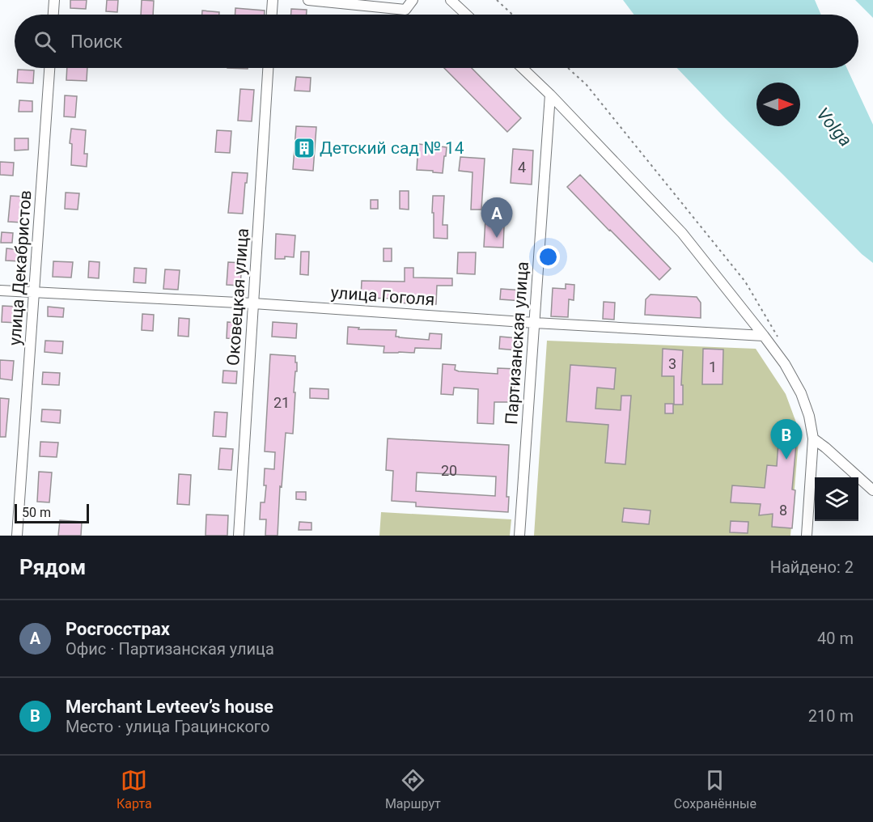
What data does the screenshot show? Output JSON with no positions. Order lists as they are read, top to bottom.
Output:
{
  "streets": {
    "street": [
      "улица Декабристов",
      "улица Гоголя",
      "Оковецкая улица",
      "Партизанская улица"
    ]
  },
  "crossings": [
    ["улица Декабристов", "улица Гоголя"],
    ["улица Гоголя", "Оковецкая улица"],
    ["улица Гоголя", "Партизанская улица"]
  ],
  "water": ["Volga"],
  "places": {
    "building": ["Детский сад № 14"]
  },
  "house_numbers": [
    "4",
    "3",
    "1",
    "21",
    "20",
    "8"
  ],
  "scale_bar": "50 m",
  "north": "right",
  "page": {
    "search": "Поиск",
    "pins": ["A", "B"],
    "scale": "50 m",
    "heading": ["Рядом", "Найдено: 2"],
    "list": [
      {
        "mark": "A",
        "name": "Росгосстрах",
        "note": "Офис · Партизанская улица",
        "value": "40 m"
      },
      {
        "mark": "B",
        "name": "Merchant Levteev’s house",
        "note": "Место · улица Грацинского",
        "value": "210 m"
      }
    ],
    "nav": ["Карта", "Маршрут", "Сохранённые"]
  }
}
